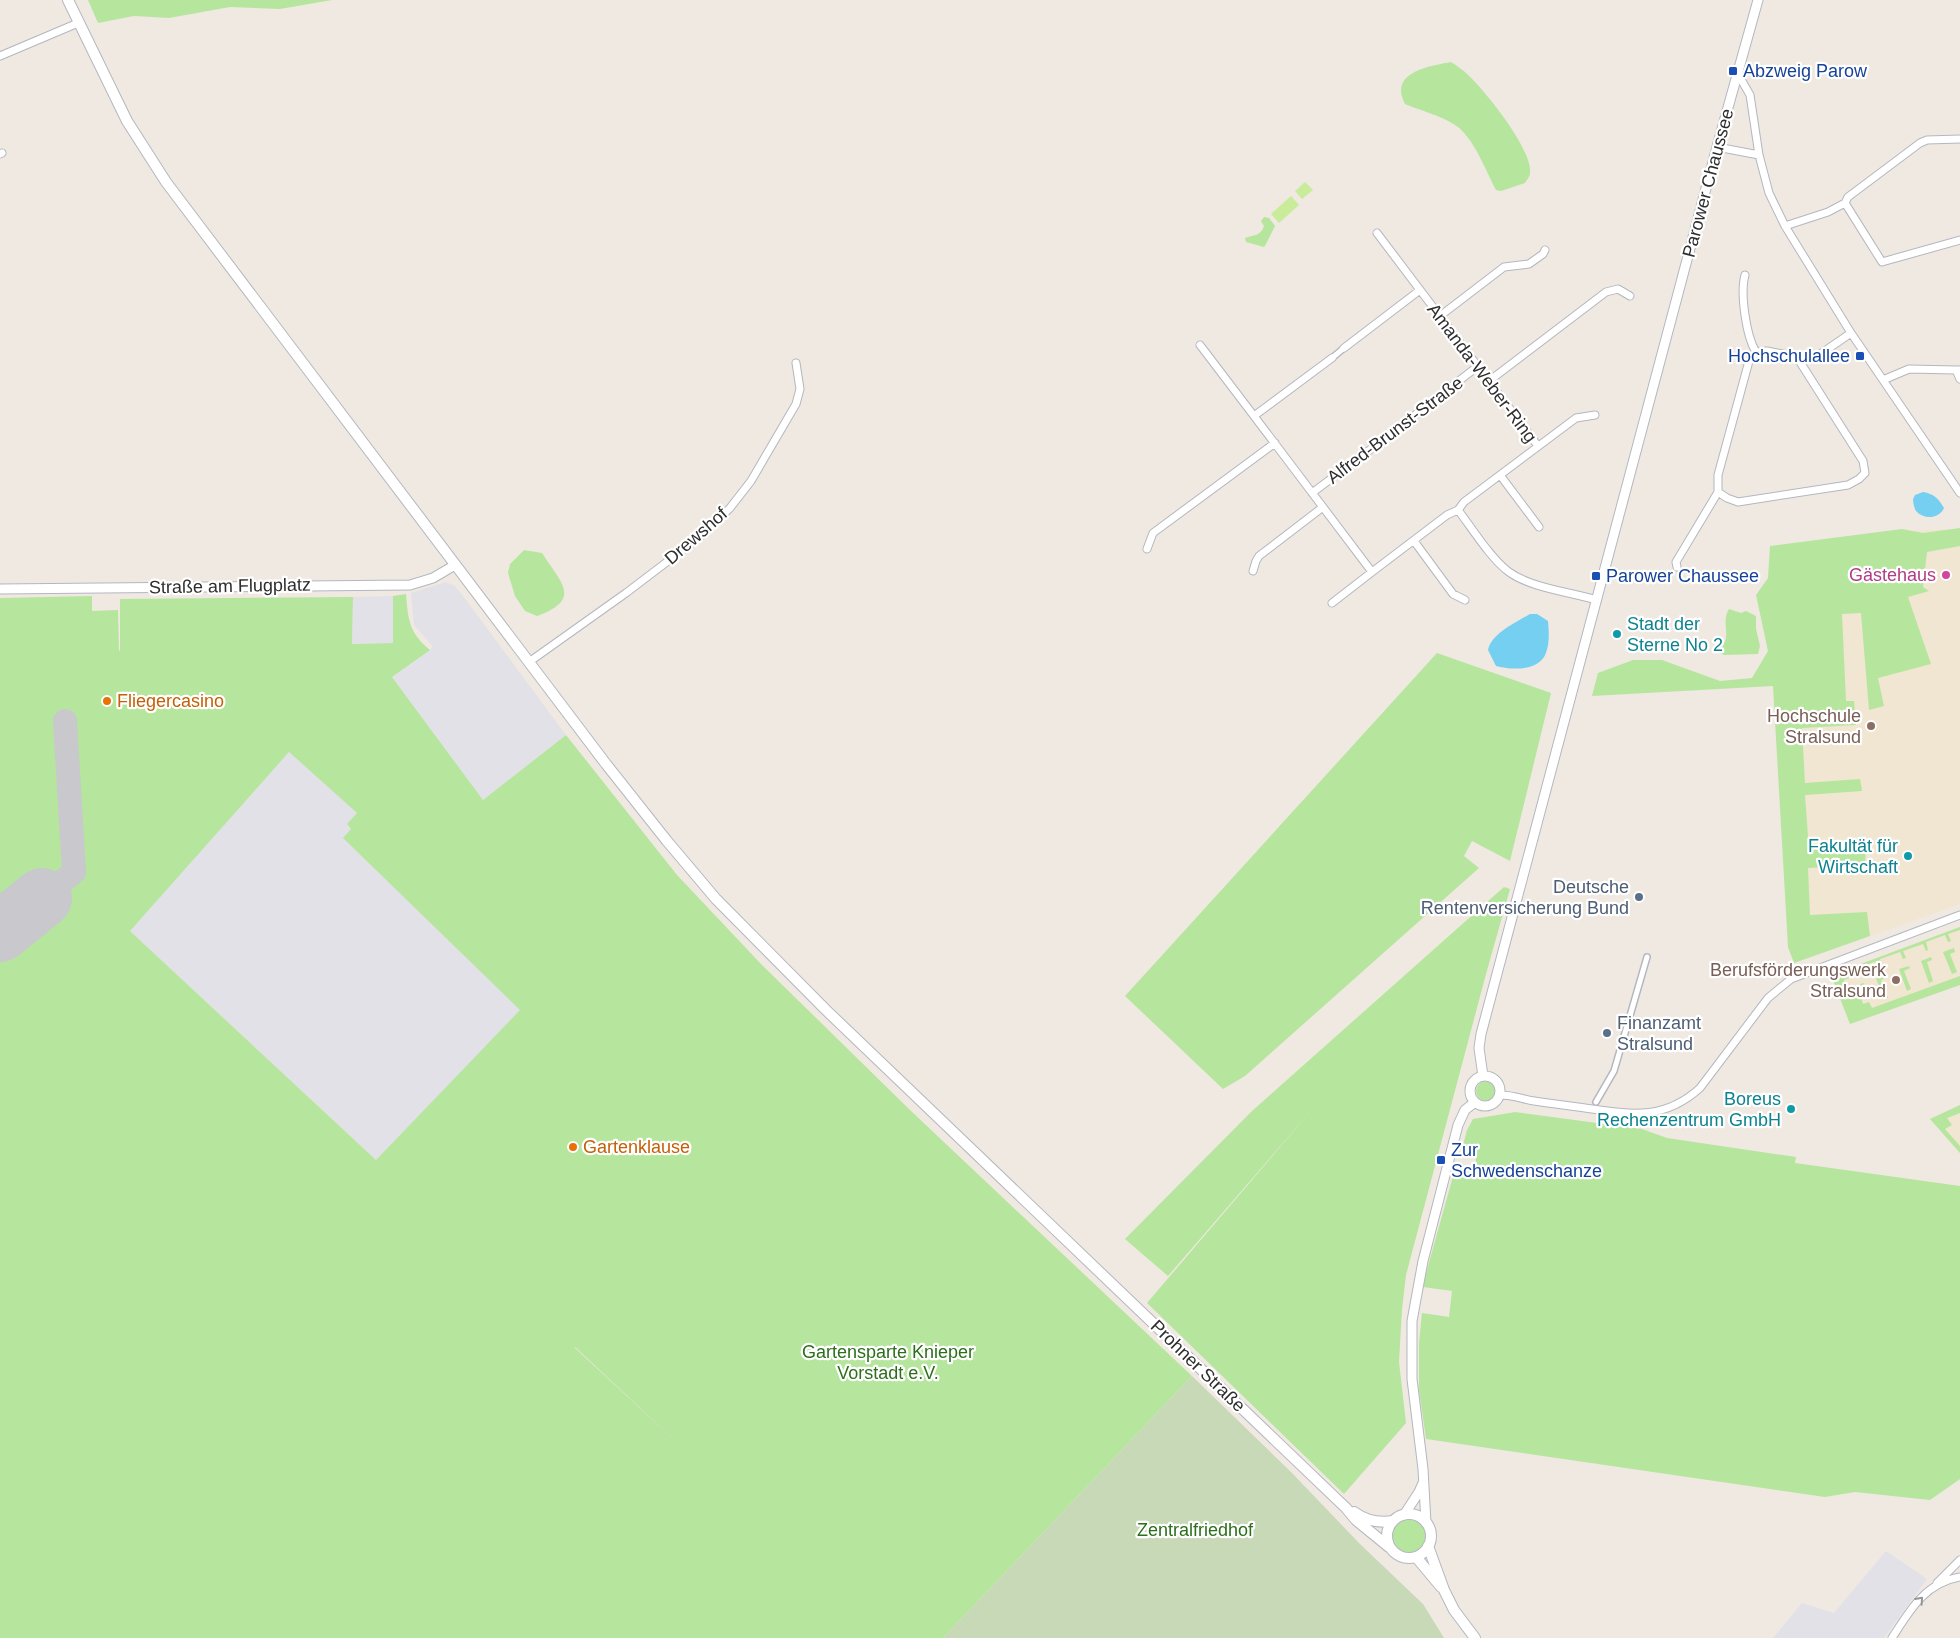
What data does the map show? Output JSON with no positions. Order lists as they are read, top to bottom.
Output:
{
  "streets": {
    "main road": ["Prohner Straße"],
    "street": [
      "Parower Chaussee",
      "Amanda-Weber-Ring",
      "Alfred-Brunst-Straße",
      "Drewshof",
      "Straße am Flugplatz"
    ]
  },
  "crossings": [
    ["Amanda-Weber-Ring", "Alfred-Brunst-Straße"],
    ["Drewshof", "Prohner Straße"],
    ["Straße am Flugplatz", "Prohner Straße"]
  ],
  "parks": ["Gartensparte Knieper Vorstadt e.V.", "Zentralfriedhof"],
  "places": {
    "transit": [
      "Abzweig Parow",
      "Hochschulallee",
      "Parower Chaussee",
      "Zur Schwedenschanze"
    ],
    "other": [
      "Gästehaus",
      "Stadt der Sterne No 2",
      "Fliegercasino",
      "Hochschule Stralsund",
      "Fakultät für Wirtschaft",
      "Deutsche Rentenversicherung Bund",
      "Berufsförderungswerk Stralsund",
      "Finanzamt Stralsund",
      "Boreus Rechenzentrum GmbH",
      "Gartenklause"
    ]
  }
}
